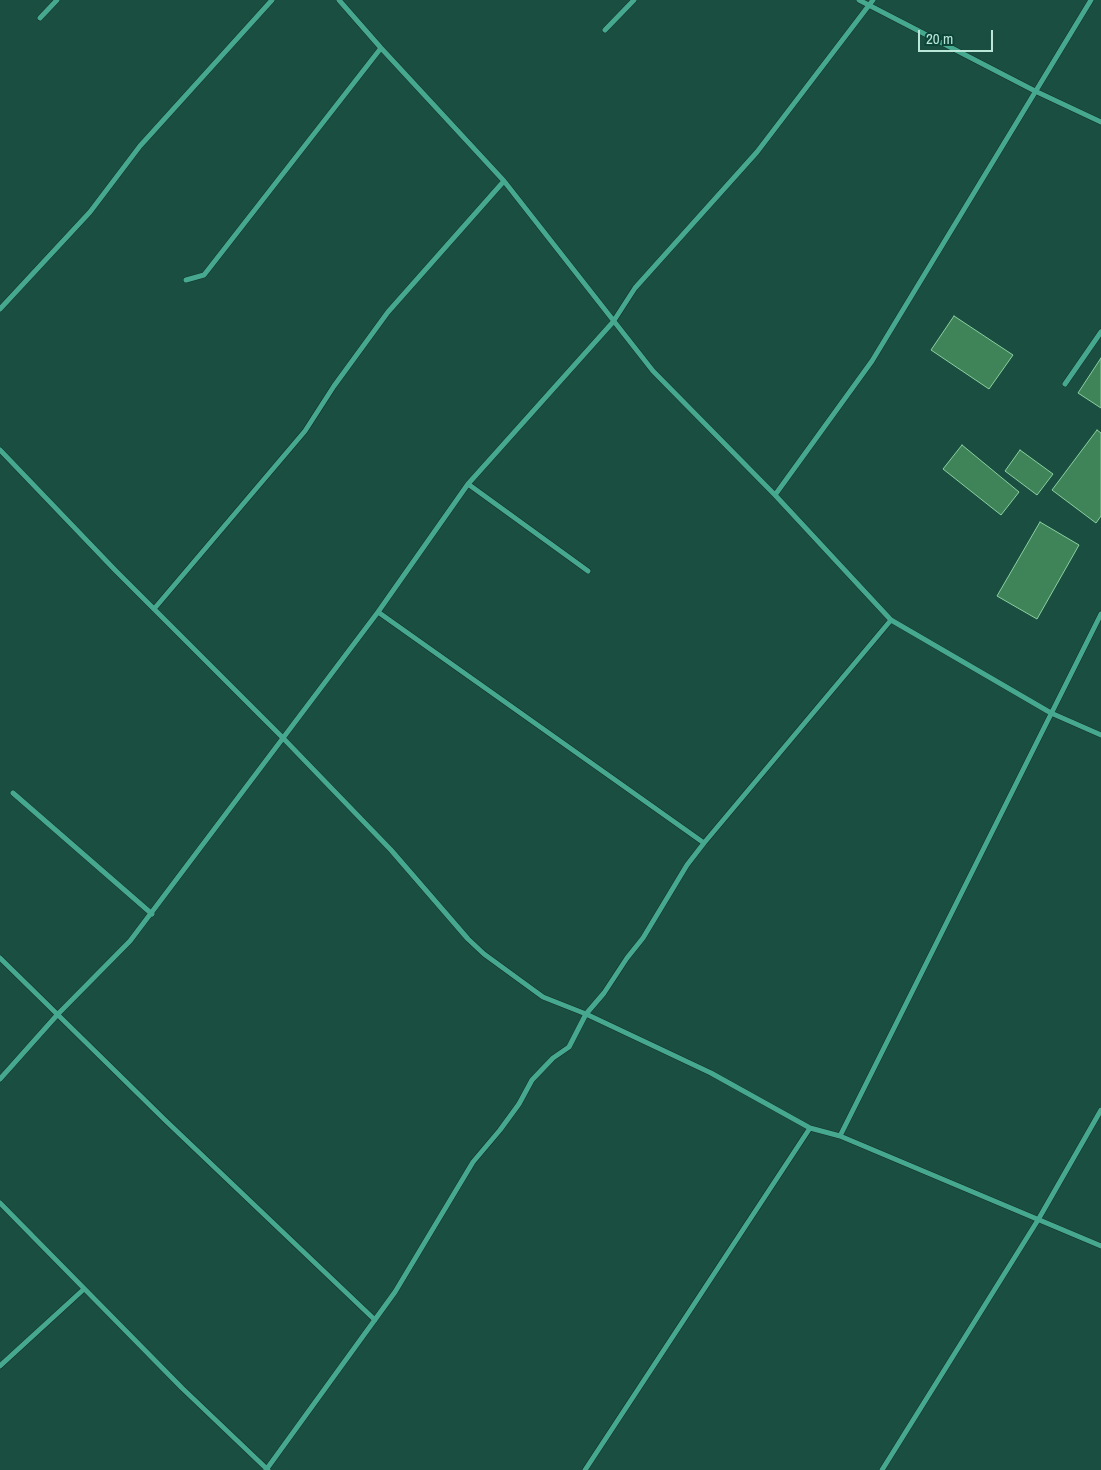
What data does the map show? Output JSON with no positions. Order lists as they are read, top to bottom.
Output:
{
  "scale_bar": "20 m"
}
